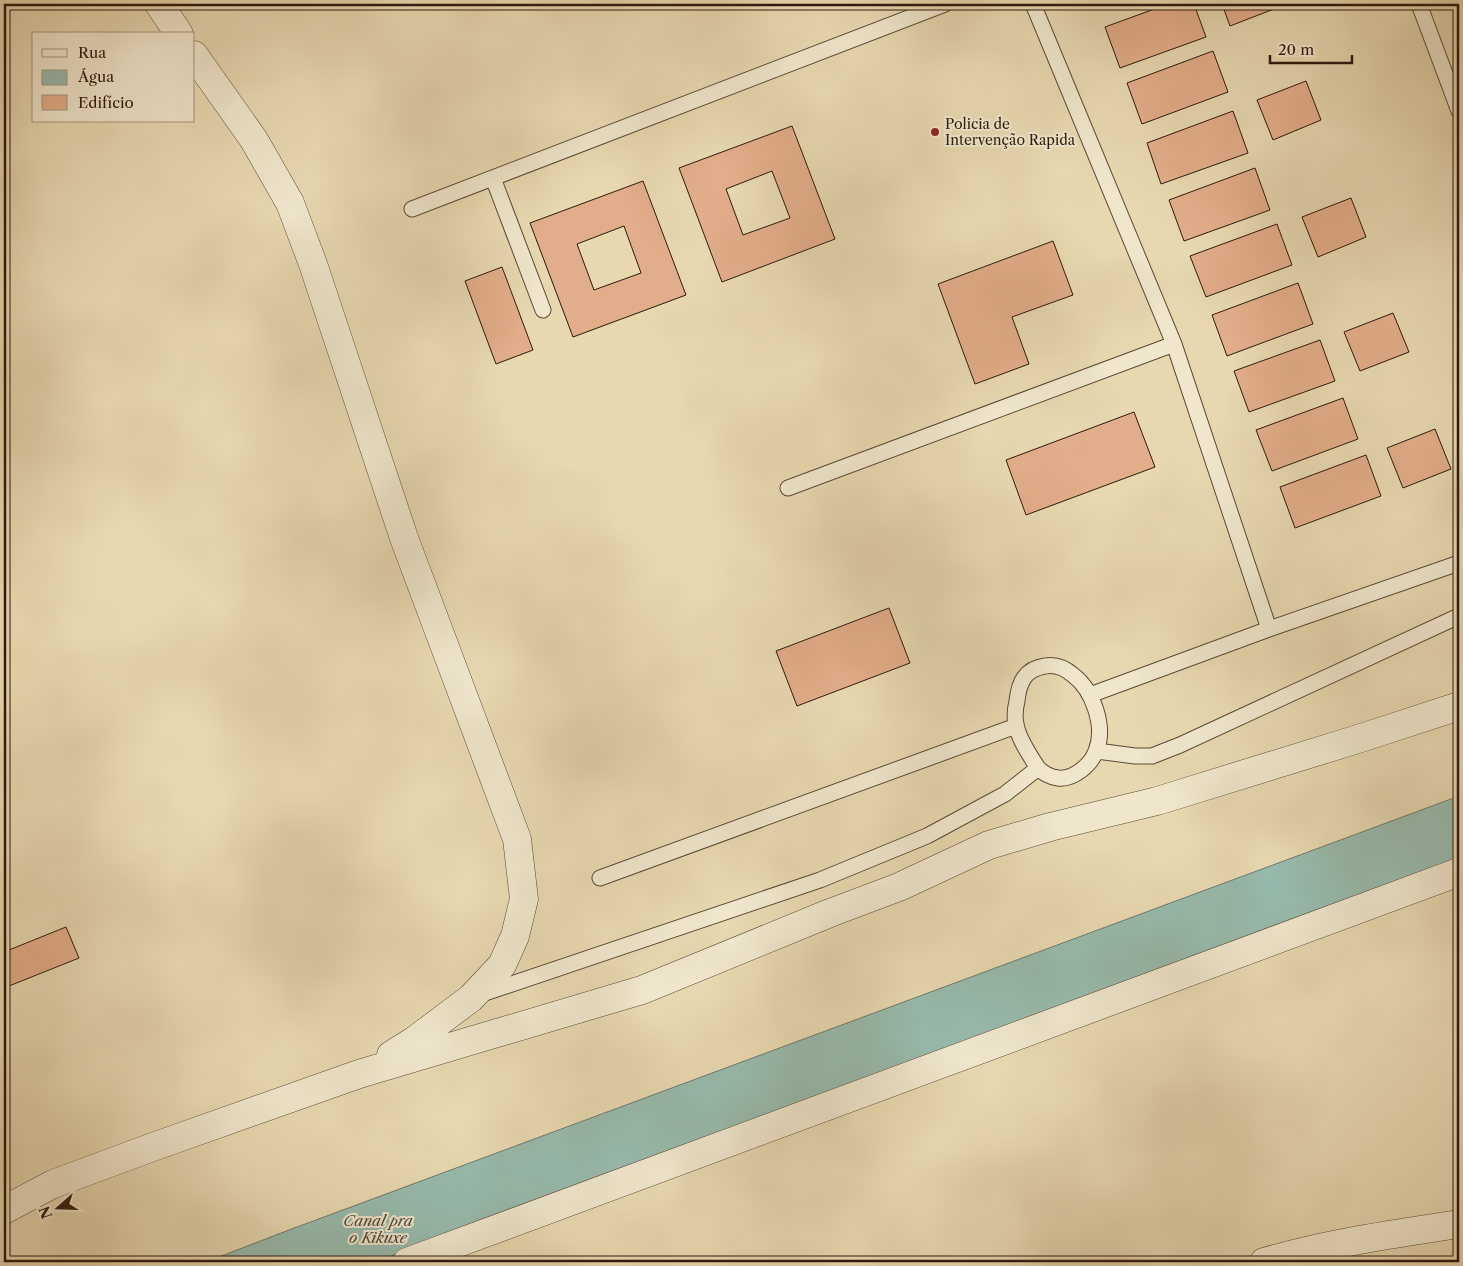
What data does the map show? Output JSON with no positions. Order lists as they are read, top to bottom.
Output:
{
  "water": ["Canal pra o Kikuxe"],
  "places": ["Policia de Intervenção Rapida"],
  "legend": ["Rua", "Água", "Edifício"],
  "scale_bar": "20 m",
  "north": "left"
}
